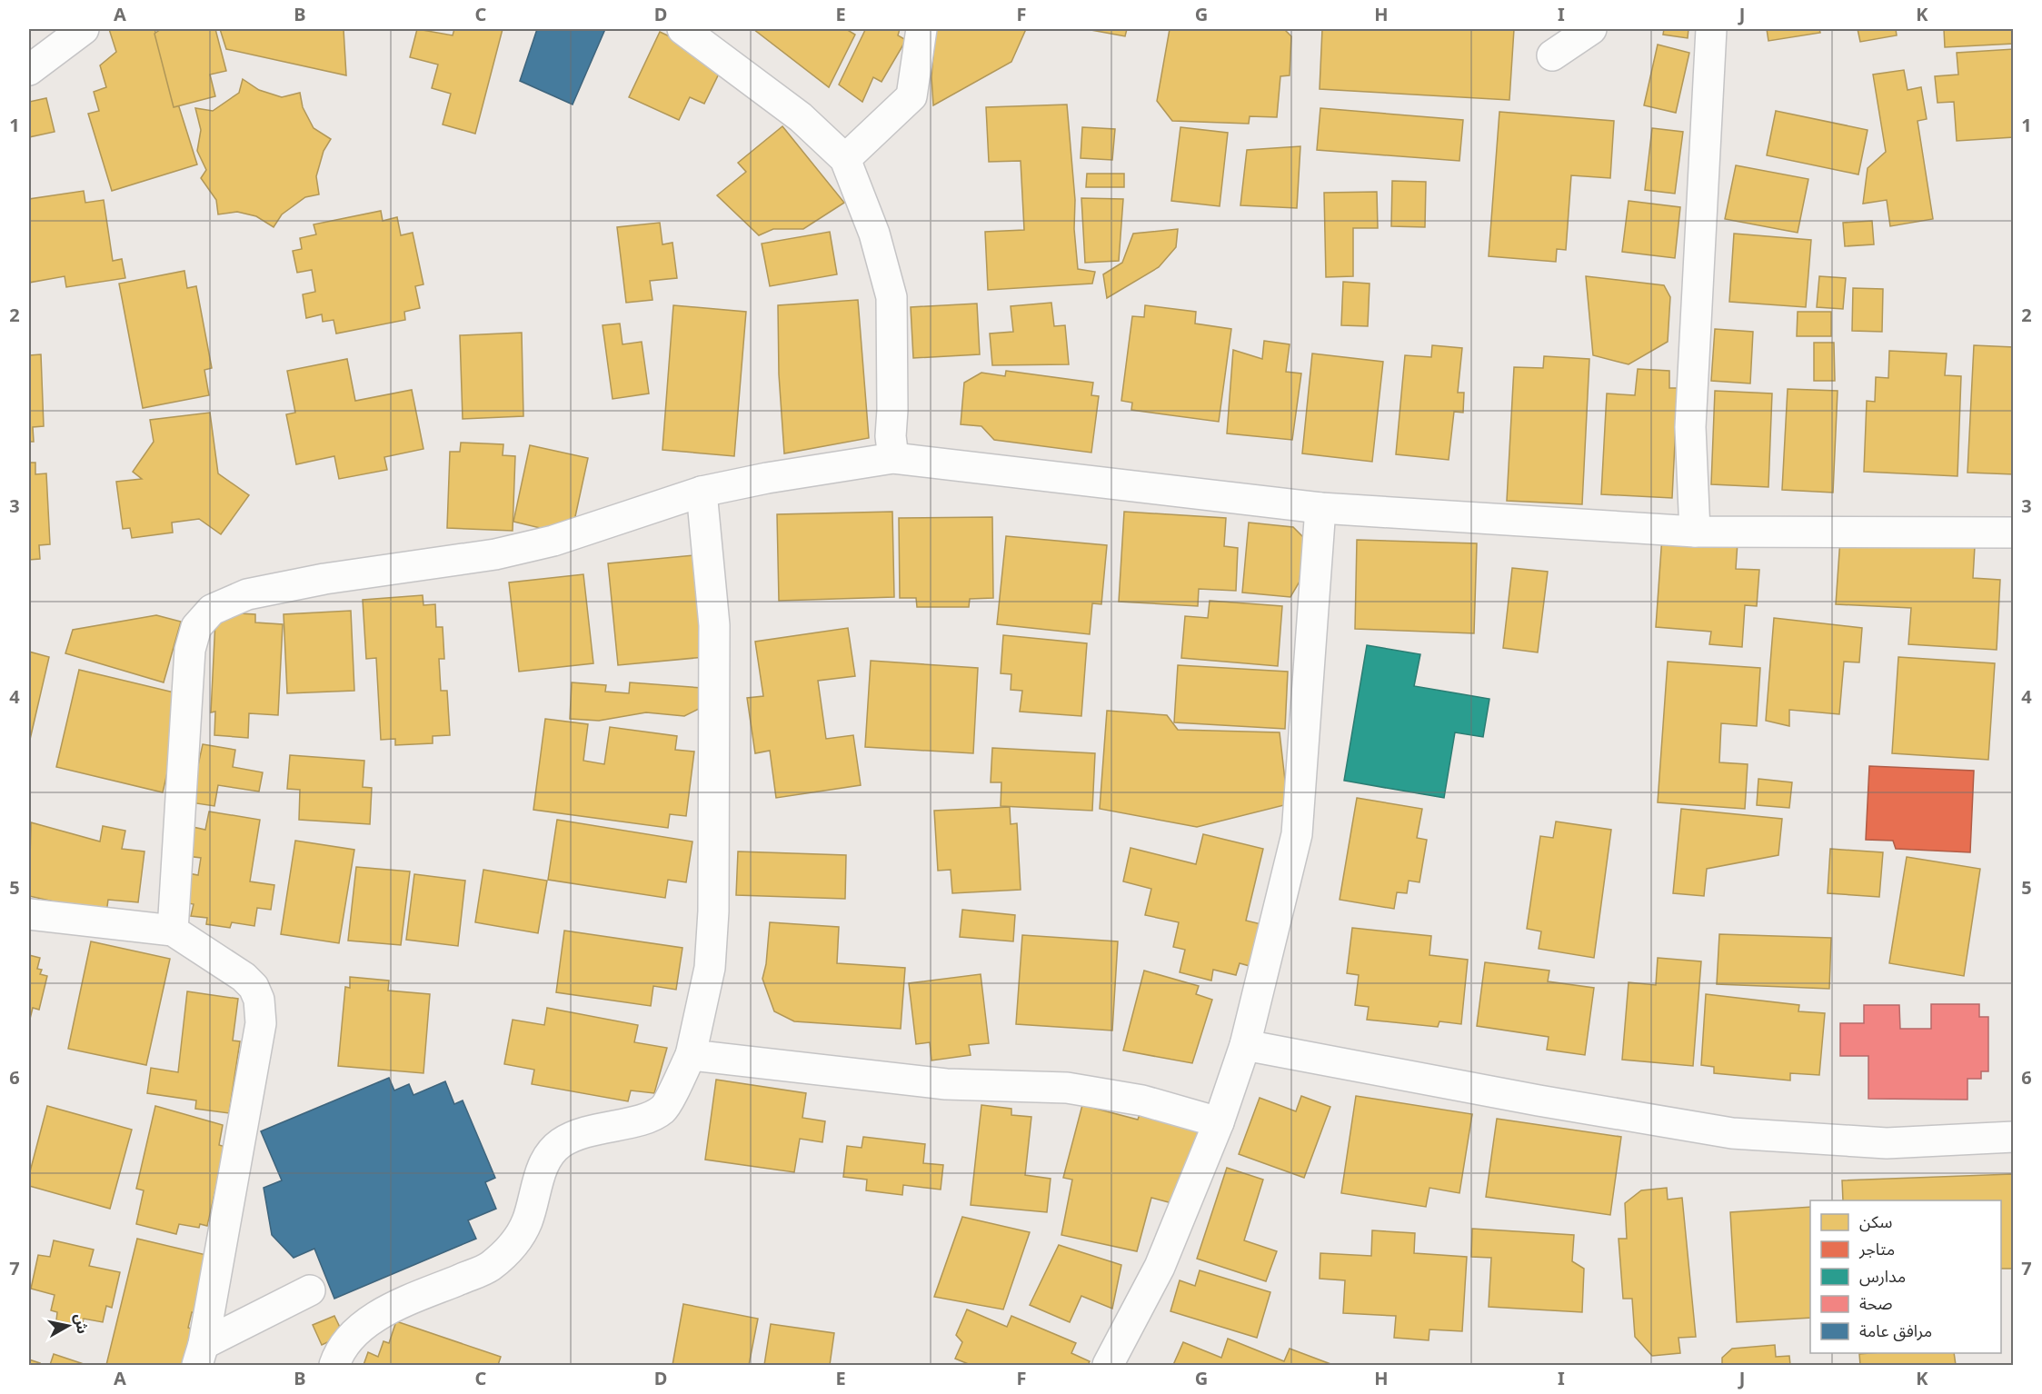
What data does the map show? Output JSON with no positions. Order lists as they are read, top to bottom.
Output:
{
  "legend": [
    "سكن",
    "متاجر",
    "مدارس",
    "صحة",
    "مرافق عامة"
  ],
  "north": "right",
  "grid": {
    "columns": [
      "A",
      "B",
      "C",
      "D",
      "E",
      "F",
      "G",
      "H",
      "I",
      "J",
      "K"
    ],
    "rows": [
      "1",
      "2",
      "3",
      "4",
      "5",
      "6",
      "7"
    ]
  }
}
